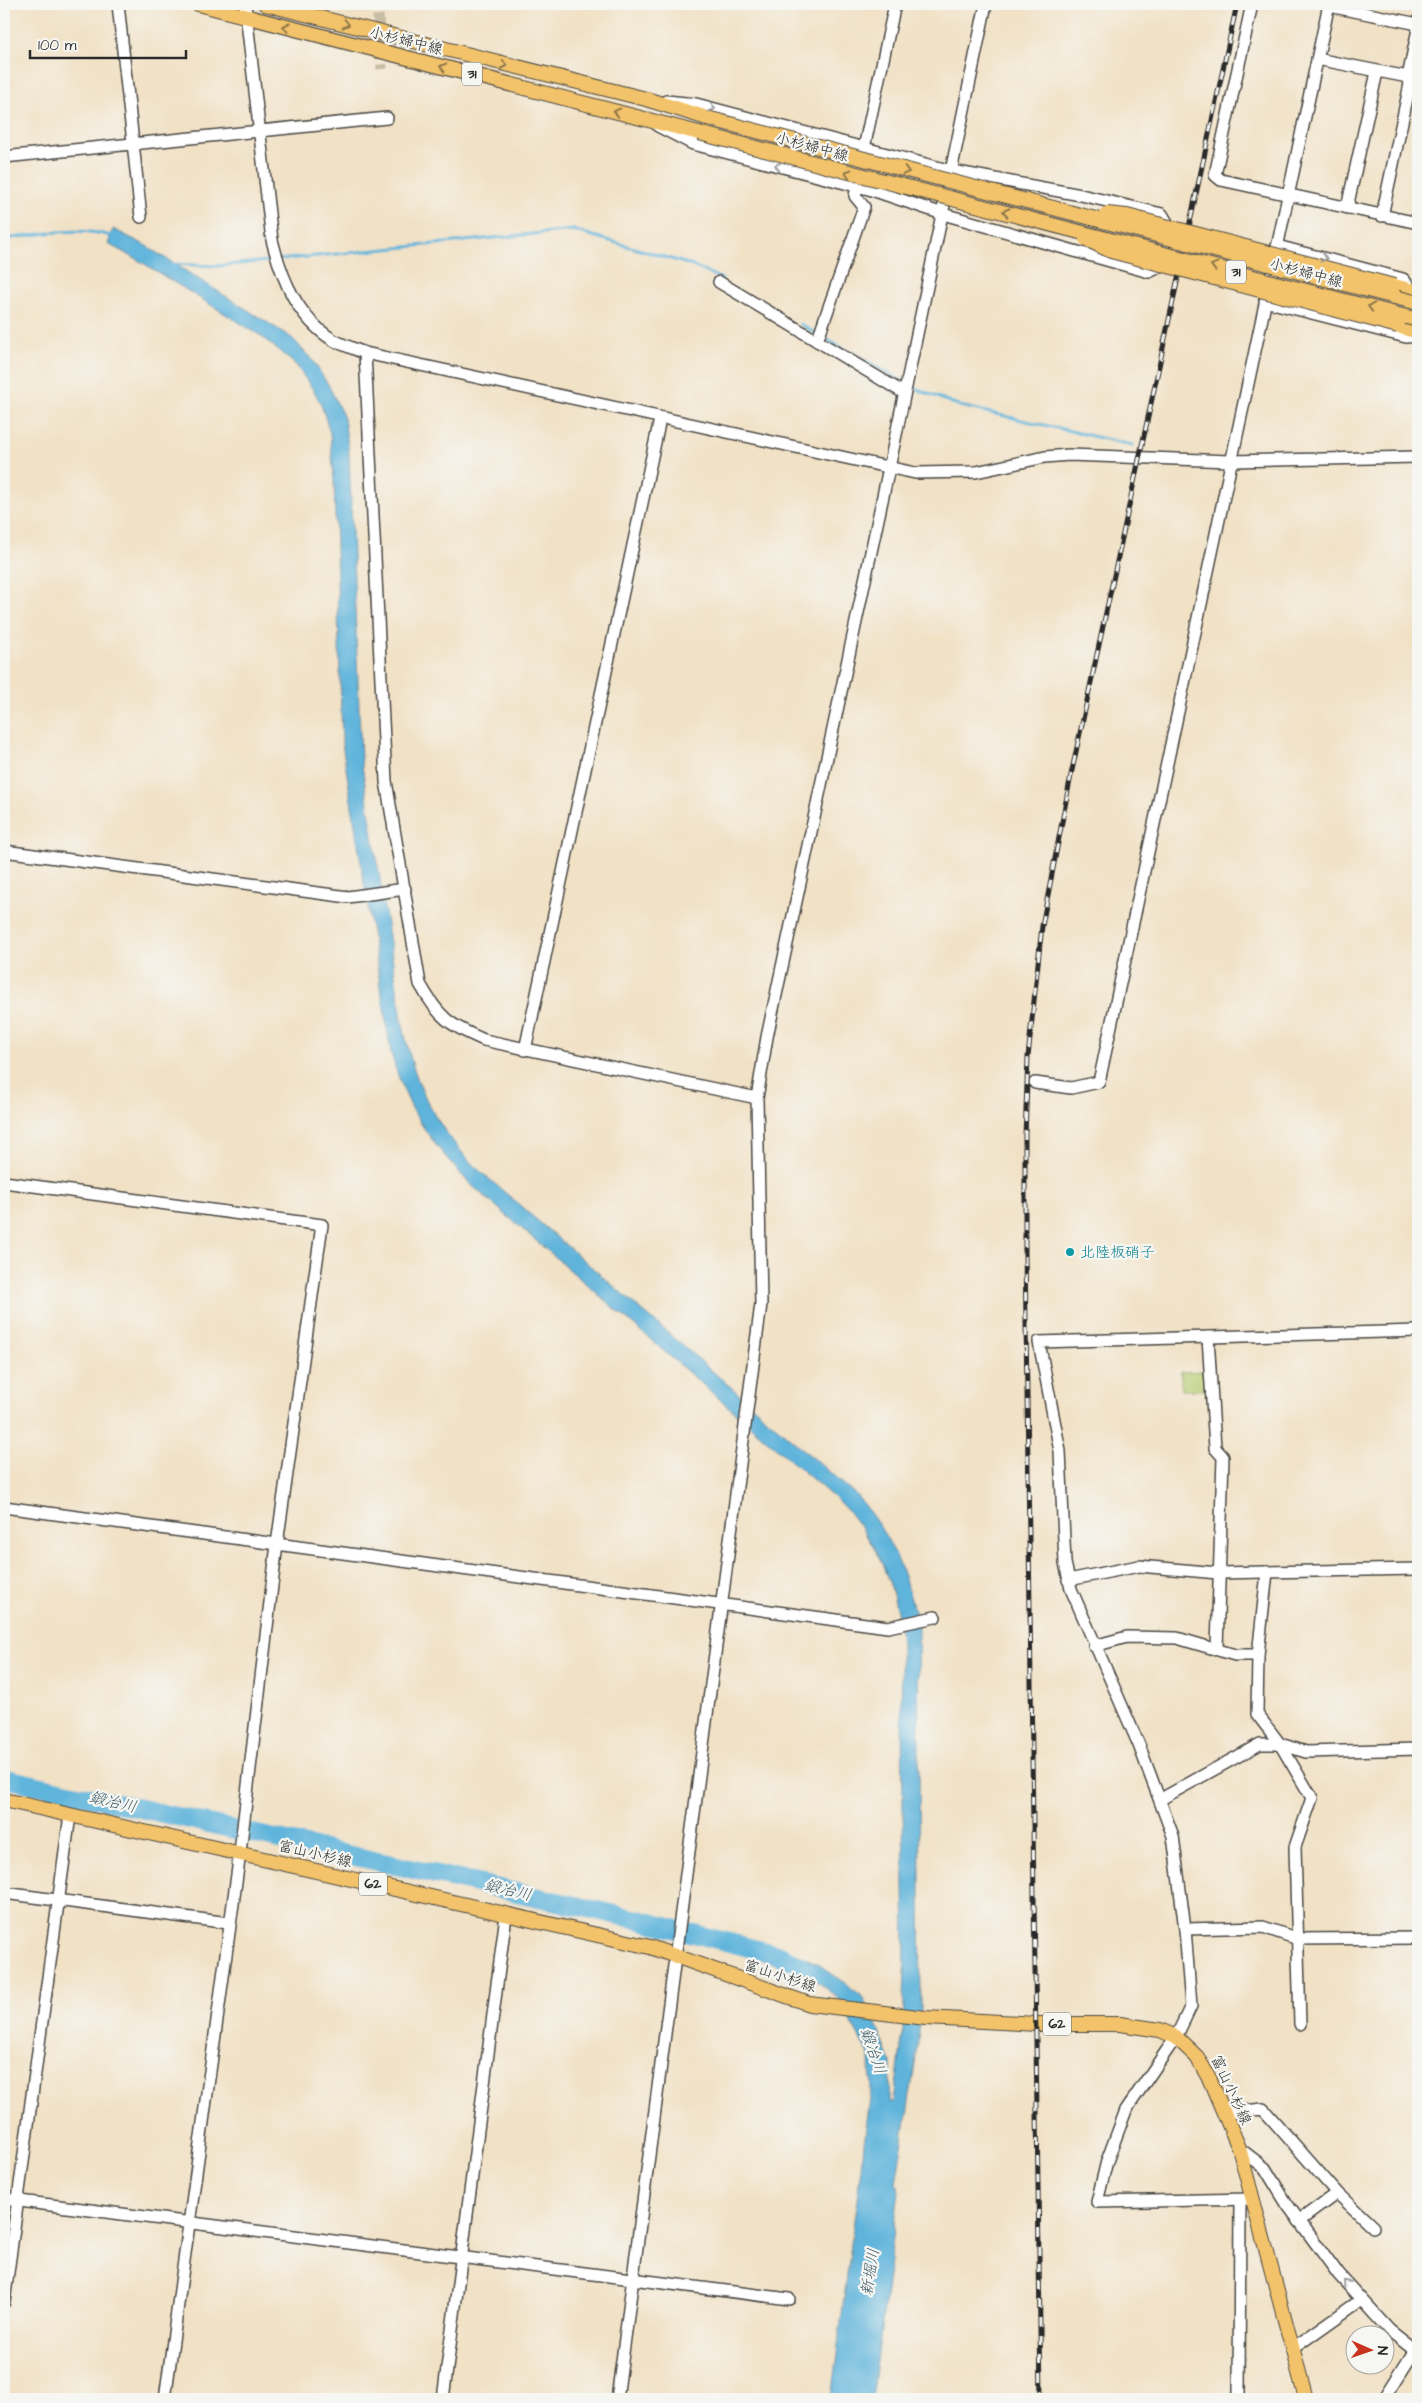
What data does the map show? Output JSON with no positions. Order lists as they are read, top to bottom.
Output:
{
  "streets": {
    "main road": [
      "小杉婦中線",
      "31",
      "富山小杉線",
      "62"
    ]
  },
  "crossings": [
    ["小杉婦中線", "31"]
  ],
  "water": ["鍛冶川", "新堀川"],
  "places": ["北陸板硝子"],
  "scale_bar": "100 m",
  "north": "right"
}
